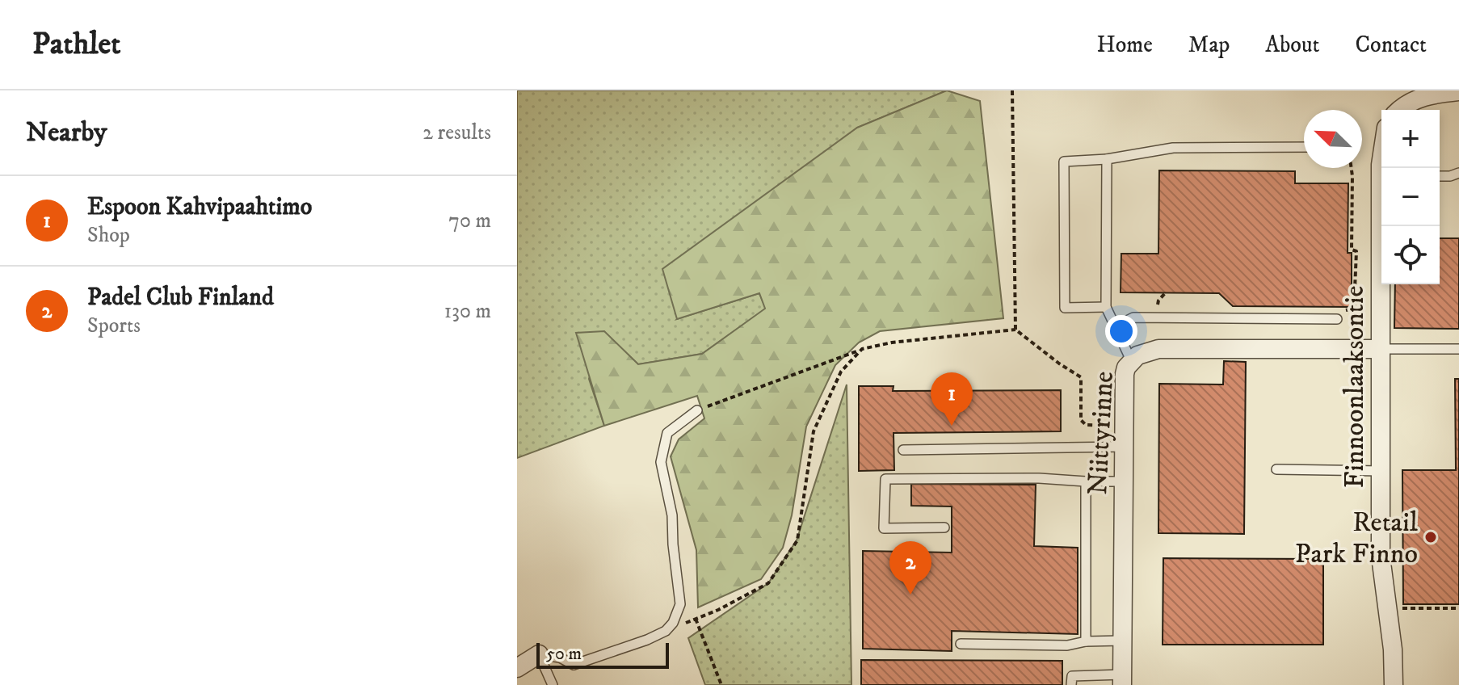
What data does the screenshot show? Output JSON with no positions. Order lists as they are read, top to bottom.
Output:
{
  "streets": {
    "street": ["Finnoonlaaksontie", "Niittyrinne"]
  },
  "crossings": [
    ["Finnoonlaaksontie", "Niittyrinne"]
  ],
  "places": ["Retail Park Finno"],
  "scale_bar": "50 m",
  "north": "top left",
  "page": {
    "header": "Pathlet",
    "nav": [
      "Home",
      "Map",
      "About",
      "Contact"
    ],
    "heading": ["Nearby", "2 results"],
    "map_buttons": ["+", "−"],
    "list": [
      {
        "mark": "1",
        "name": "Espoon Kahvipaahtimo",
        "note": "Shop",
        "value": "70 m"
      },
      {
        "mark": "2",
        "name": "Padel Club Finland",
        "note": "Sports",
        "value": "130 m"
      }
    ],
    "pins": ["1", "2"],
    "scale": "50 m"
  }
}
